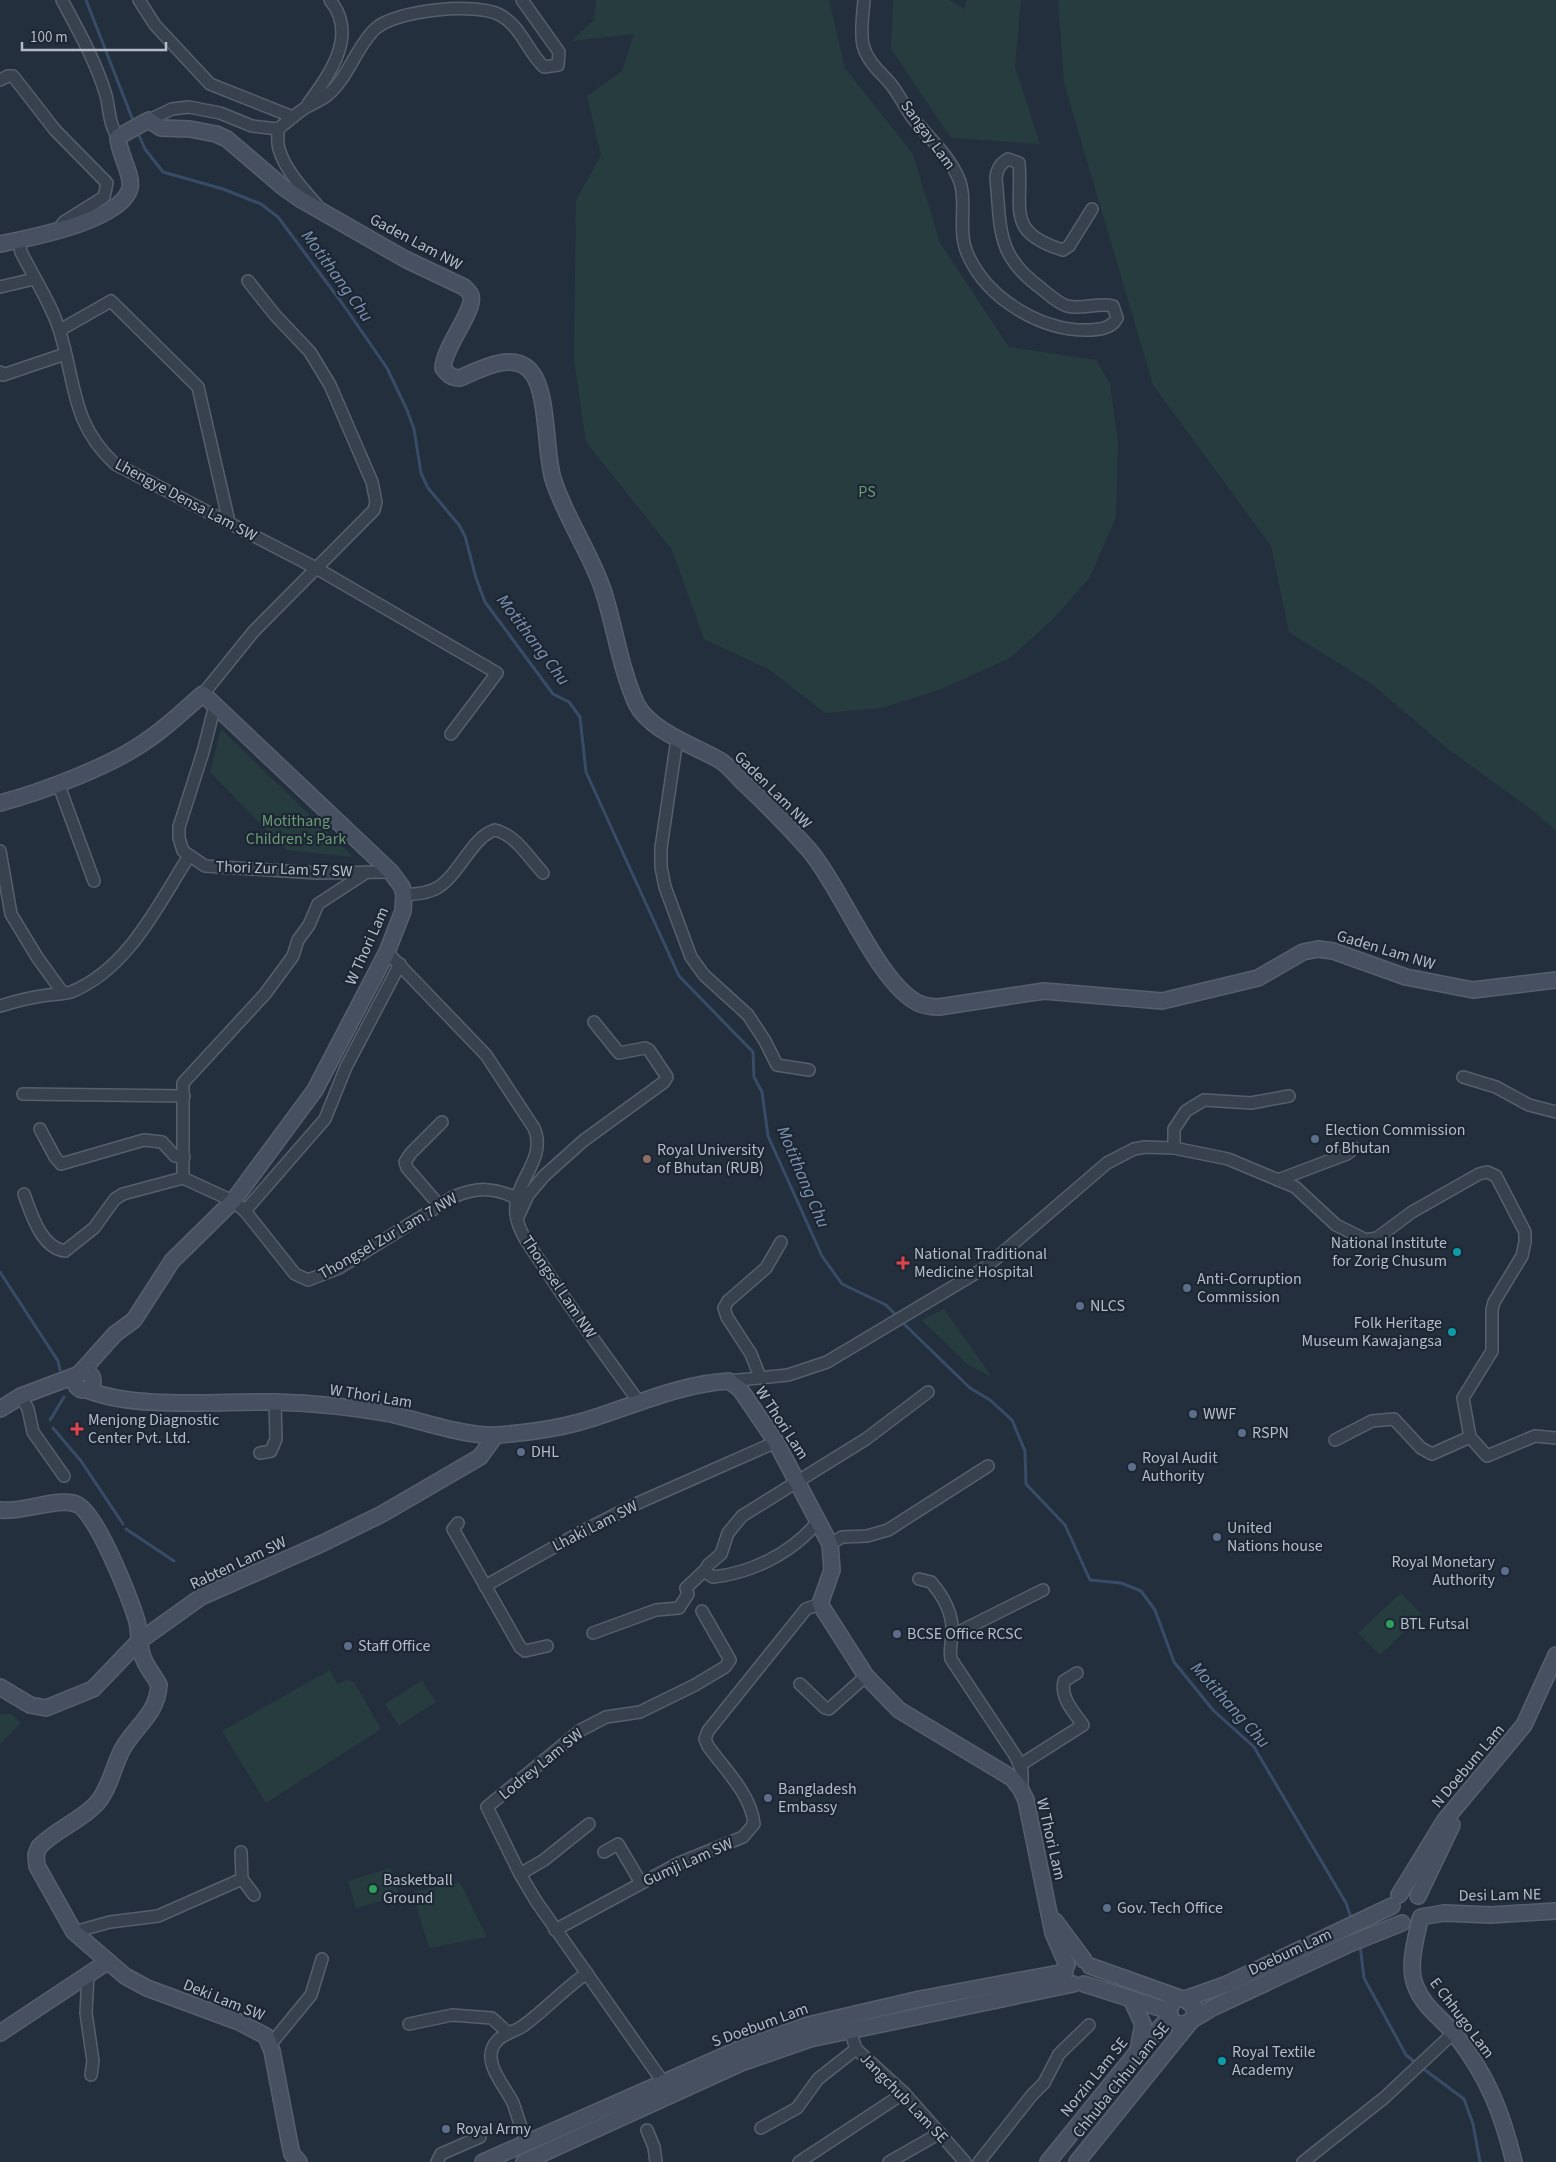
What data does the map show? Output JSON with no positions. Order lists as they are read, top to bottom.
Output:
{
  "streets": {
    "main road": [
      "Gaden Lam NW",
      "W Thori Lam",
      "Rabten Lam SW",
      "N Doebum Lam",
      "Desi Lam NE",
      "Doebum Lam",
      "Deki Lam SW",
      "E Chhugo Lam",
      "S Doebum Lam",
      "Norzin Lam SE",
      "Chhuba Chhu Lam SE"
    ],
    "street": [
      "Sangay Lam",
      "Lhengye Densa Lam SW",
      "Thori Zur Lam 57 SW",
      "Thongsel Zur Lam 7 NW",
      "Thongsel Lam NW",
      "Lhaki Lam SW",
      "Lodrey Lam SW",
      "Gumji Lam SW",
      "Jangchub Lam SE"
    ]
  },
  "crossings": [
    ["Thori Zur Lam 57 SW", "W Thori Lam"],
    ["W Thori Lam", "Thongsel Zur Lam 7 NW"],
    ["W Thori Lam", "Thongsel Lam NW"],
    ["W Thori Lam", "Lhaki Lam SW"],
    ["W Thori Lam", "Rabten Lam SW"],
    ["W Thori Lam", "Gumji Lam SW"],
    ["W Thori Lam", "S Doebum Lam"],
    ["Thongsel Zur Lam 7 NW", "Thongsel Lam NW"],
    ["Rabten Lam SW", "Deki Lam SW"],
    ["Lodrey Lam SW", "Gumji Lam SW"],
    ["Lodrey Lam SW", "S Doebum Lam"],
    ["N Doebum Lam", "Doebum Lam"],
    ["N Doebum Lam", "E Chhugo Lam"],
    ["Desi Lam NE", "Doebum Lam"],
    ["Doebum Lam", "E Chhugo Lam"],
    ["Doebum Lam", "Norzin Lam SE"],
    ["Doebum Lam", "Chhuba Chhu Lam SE"],
    ["S Doebum Lam", "Jangchub Lam SE"],
    ["Norzin Lam SE", "Chhuba Chhu Lam SE"]
  ],
  "water": ["Motithang Chu"],
  "parks": ["PS", "Motithang Children's Park"],
  "places": {
    "other": [
      "Election Commission of Bhutan",
      "Royal University of Bhutan (RUB)",
      "National Institute for Zorig Chusum",
      "Anti-Corruption Commission",
      "NLCS",
      "Folk Heritage Museum Kawajangsa",
      "WWF",
      "RSPN",
      "DHL",
      "Royal Audit Authority",
      "United Nations house",
      "Royal Monetary Authority",
      "BTL Futsal",
      "BCSE Office RCSC",
      "Staff Office",
      "Bangladesh Embassy",
      "Basketball Ground",
      "Gov. Tech Office",
      "Royal Textile Academy",
      "Royal Army"
    ],
    "health": ["National Traditional Medicine Hospital", "Menjong Diagnostic Center Pvt. Ltd."]
  },
  "scale_bar": "100 m"
}
